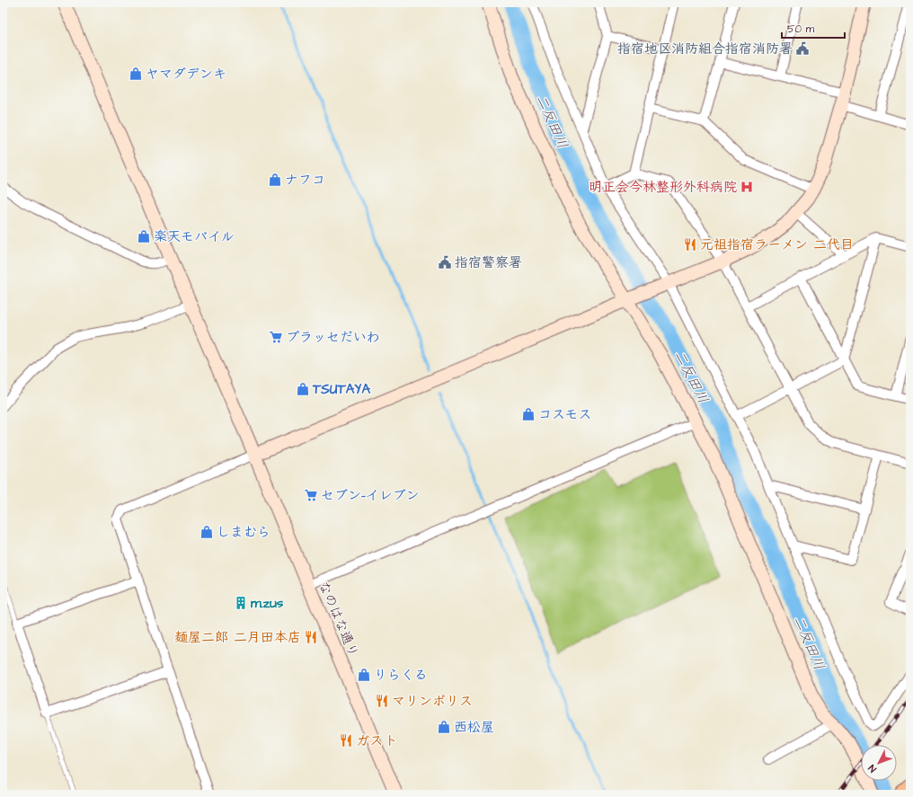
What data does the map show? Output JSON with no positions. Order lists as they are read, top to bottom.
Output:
{
  "streets": {
    "street": ["なのはな通り"]
  },
  "water": ["二反田川"],
  "places": {
    "public building": ["指宿地区消防組合指宿消防署", "指宿警察署"],
    "shop": [
      "ヤマダデンキ",
      "ナフコ",
      "楽天モバイル",
      "TSUTAYA",
      "コスモス",
      "しまむら",
      "りらくる",
      "西松屋"
    ],
    "hospital": ["明正会今林整形外科病院"],
    "restaurant": [
      "元祖指宿ラーメン 二代目",
      "麺屋二郎 二月田本店",
      "マリンポリス",
      "ガスト"
    ],
    "supermarket": ["プラッセだいわ", "セブン-イレブン"],
    "building": ["m.zus"]
  },
  "scale_bar": "50 m",
  "north": "bottom left"
}
